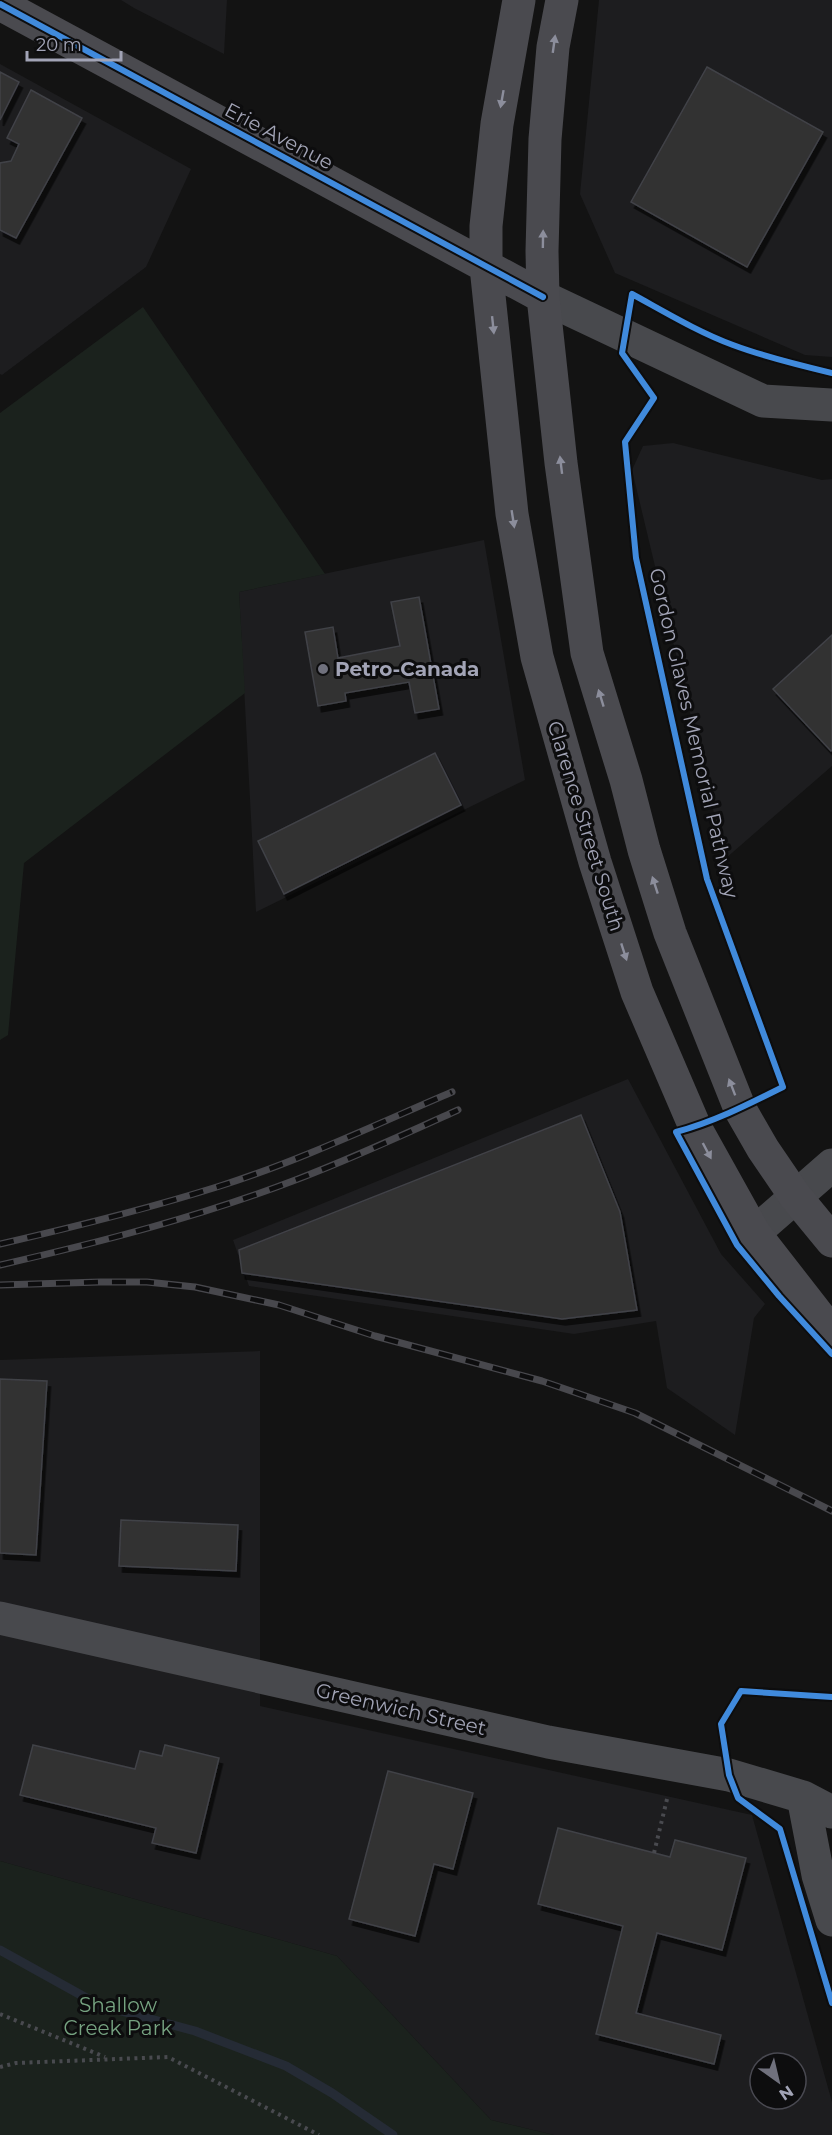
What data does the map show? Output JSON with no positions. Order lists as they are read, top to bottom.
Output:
{
  "streets": {
    "main road": ["Erie Avenue", "Clarence Street South"],
    "street": ["Greenwich Street"],
    "cycle path": ["Gordon Glaves Memorial Pathway"]
  },
  "crossings": [
    ["Erie Avenue", "Clarence Street South"]
  ],
  "parks": ["Shallow Creek Park"],
  "places": ["Petro-Canada"],
  "scale_bar": "20 m",
  "north": "bottom right"
}
